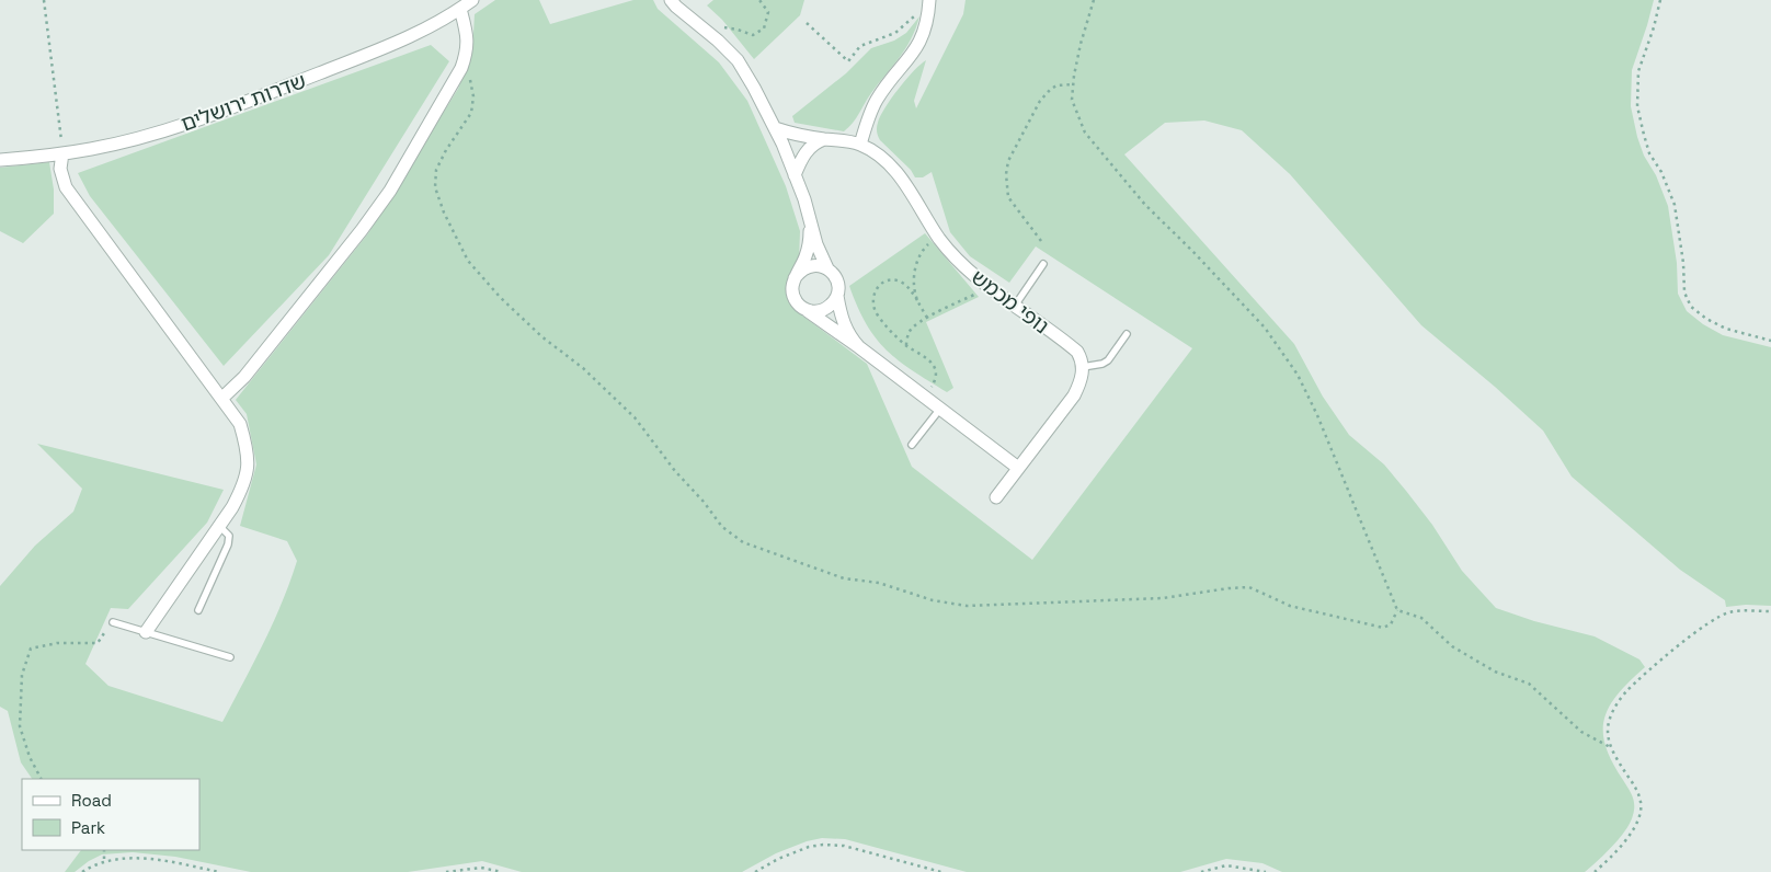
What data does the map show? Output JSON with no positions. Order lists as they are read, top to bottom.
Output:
{
  "streets": {
    "street": ["שדרות ירושלים", "נופי מכמש"]
  },
  "legend": ["Road", "Park"]
}
